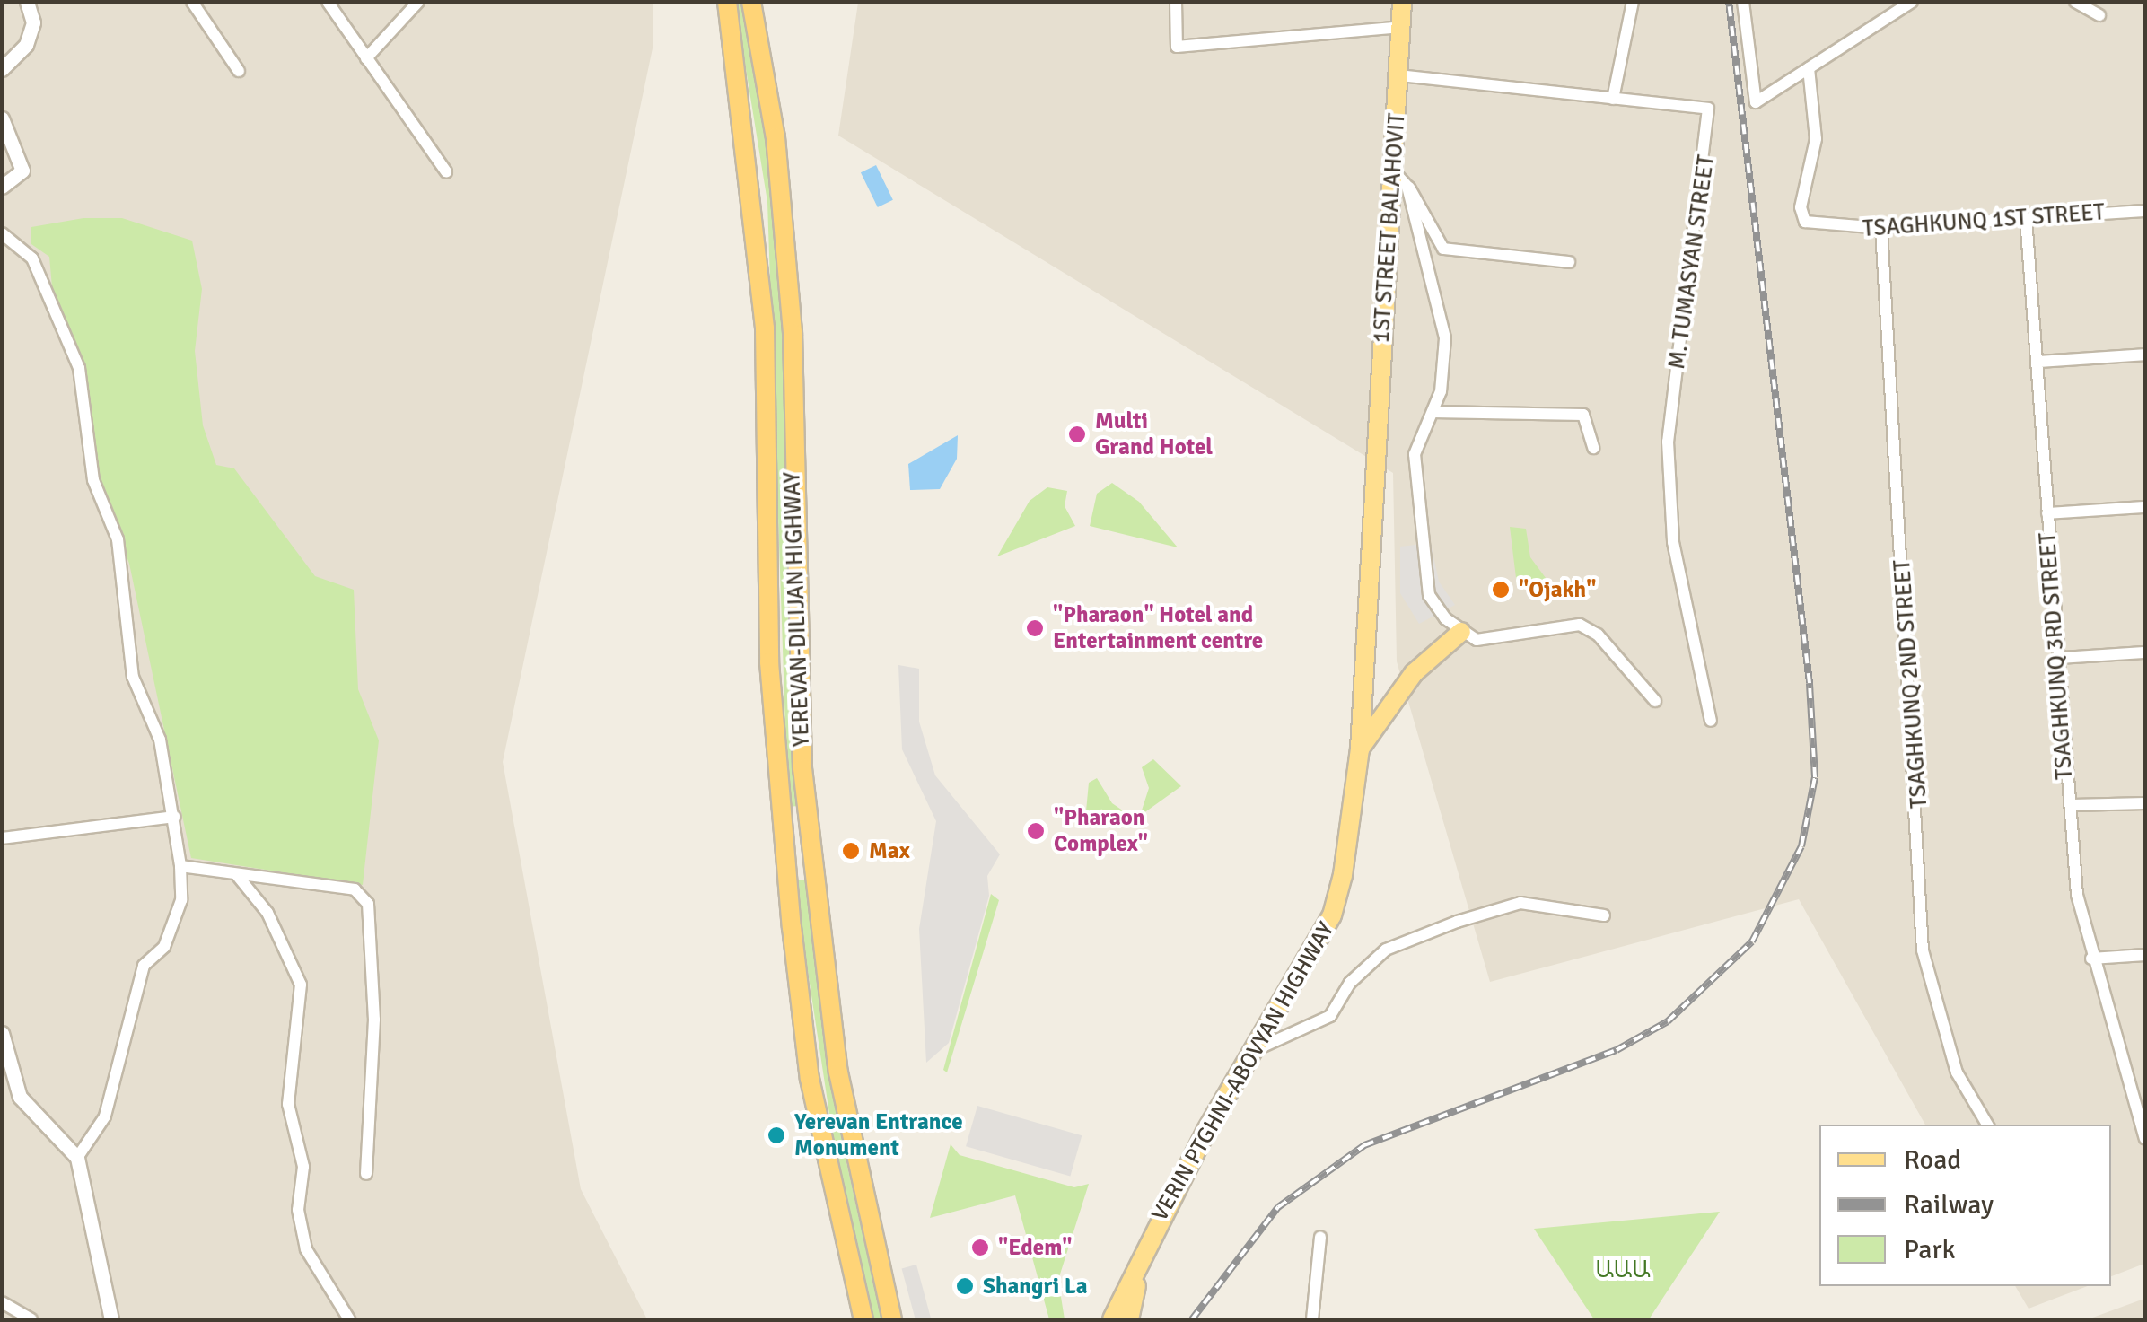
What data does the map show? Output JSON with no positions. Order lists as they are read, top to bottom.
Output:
{
  "streets": {
    "highway": ["YEREVAN-DILIJAN HIGHWAY"],
    "main road": ["1ST STREET BALAHOVIT", "VERIN PTGHNI-ABOVYAN HIGHWAY"],
    "street": [
      "TSAGHKUNQ 1ST STREET",
      "M. TUMASYAN STREET",
      "TSAGHKUNQ 3RD STREET",
      "TSAGHKUNQ 2ND STREET"
    ]
  },
  "crossings": [
    ["TSAGHKUNQ 1ST STREET", "TSAGHKUNQ 3RD STREET"],
    ["TSAGHKUNQ 1ST STREET", "TSAGHKUNQ 2ND STREET"],
    ["1ST STREET BALAHOVIT", "M. TUMASYAN STREET"],
    ["1ST STREET BALAHOVIT", "VERIN PTGHNI-ABOVYAN HIGHWAY"]
  ],
  "parks": ["ԱԱԱ"],
  "places": [
    "Multi Grand Hotel",
    "\"Ojakh\"",
    "\"Pharaon\" Hotel and Entertainment centre",
    "\"Pharaon Complex\"",
    "Max",
    "Yerevan Entrance Monument",
    "\"Edem\"",
    "Shangri La"
  ],
  "legend": ["Road", "Railway", "Park"]
}
